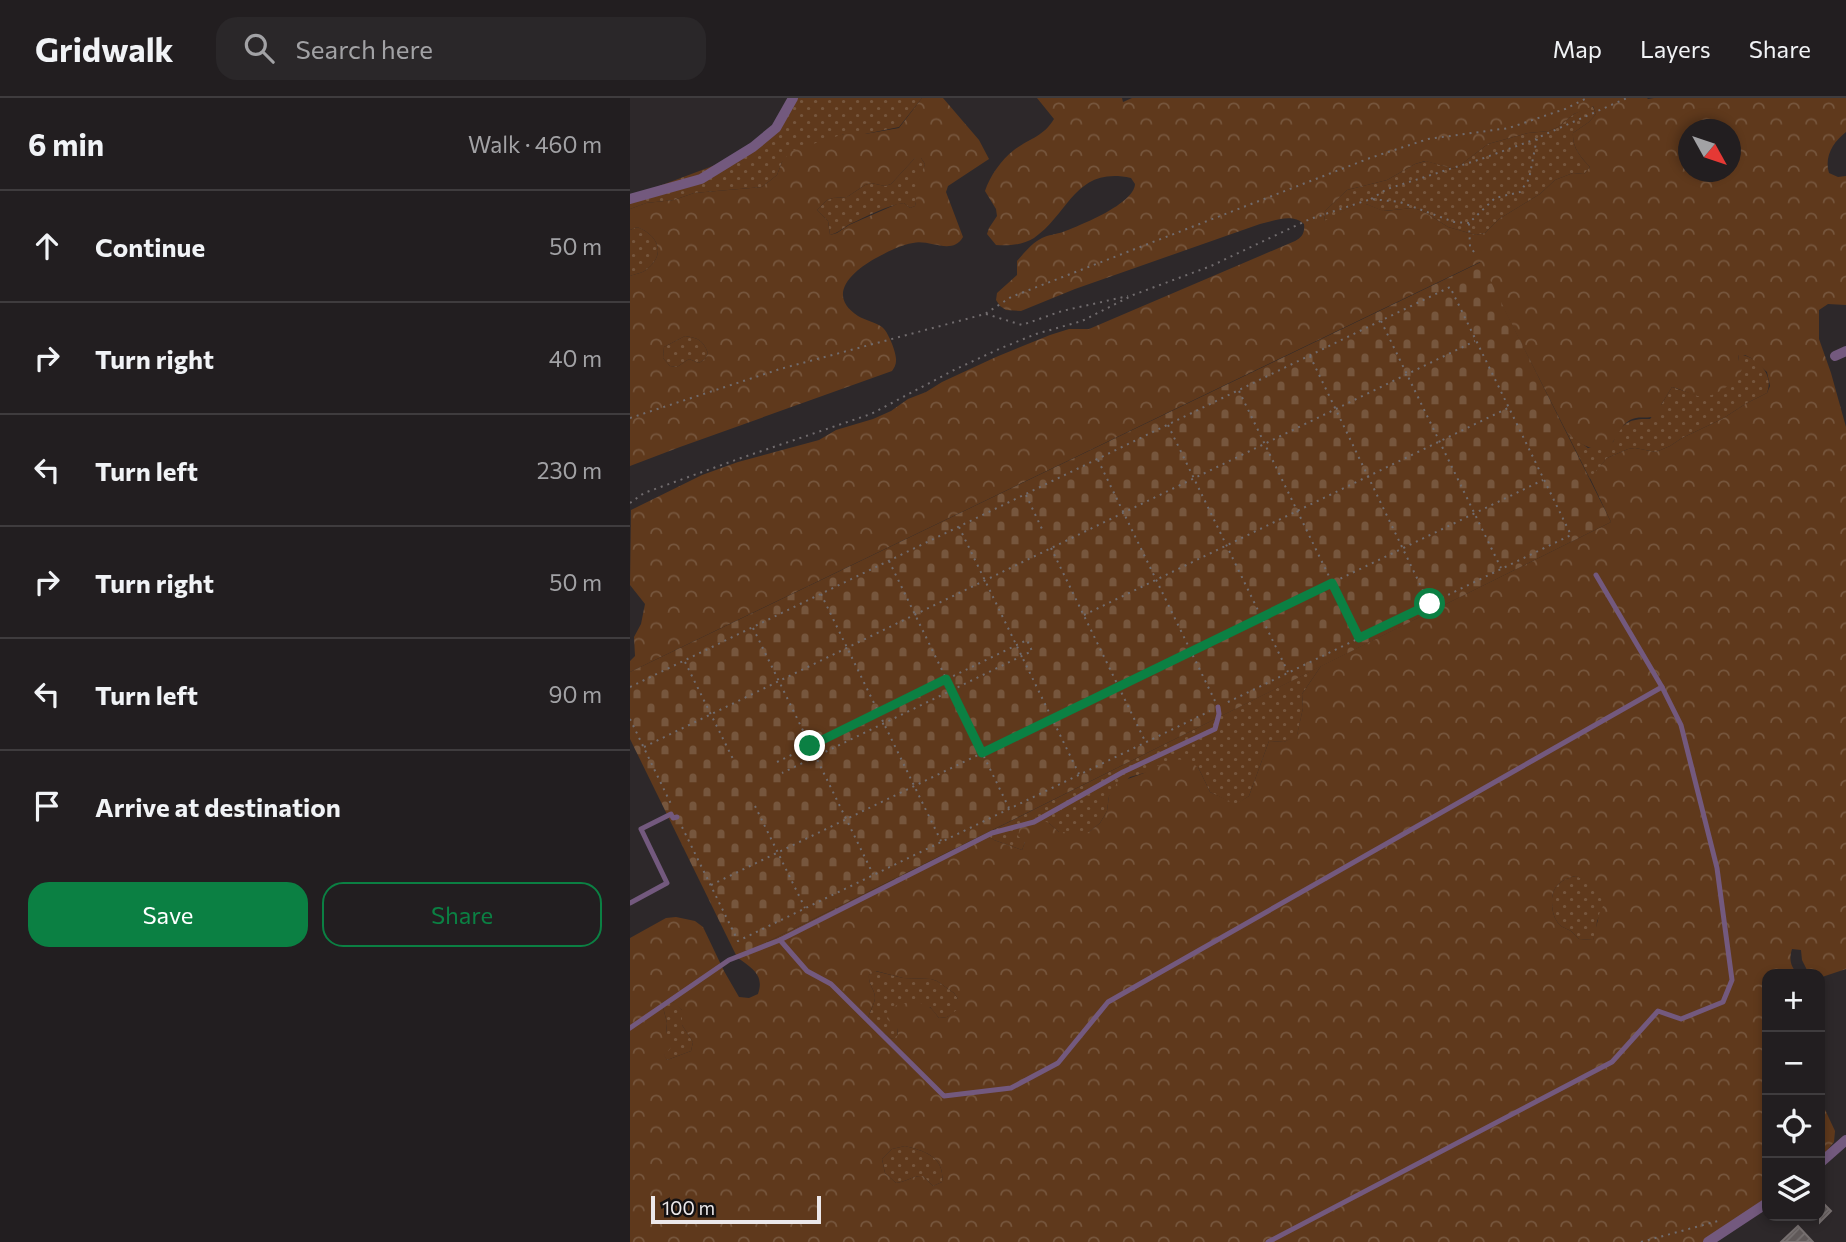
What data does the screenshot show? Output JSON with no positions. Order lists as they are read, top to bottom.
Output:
{
  "scale_bar": "100 m",
  "north": "bottom right",
  "page": {
    "header": "Gridwalk",
    "search": "Search here",
    "nav": ["Map", "Layers", "Share"],
    "heading": ["6 min", "Walk · 460 m"],
    "list": [
      ["Continue", "50 m"],
      ["Turn right", "40 m"],
      ["Turn left", "230 m"],
      ["Turn right", "50 m"],
      ["Turn left", "90 m"],
      "Arrive at destination"
    ],
    "buttons": ["Save", "Share"],
    "map_buttons": ["+", "−"],
    "scale": "100 m"
  }
}
